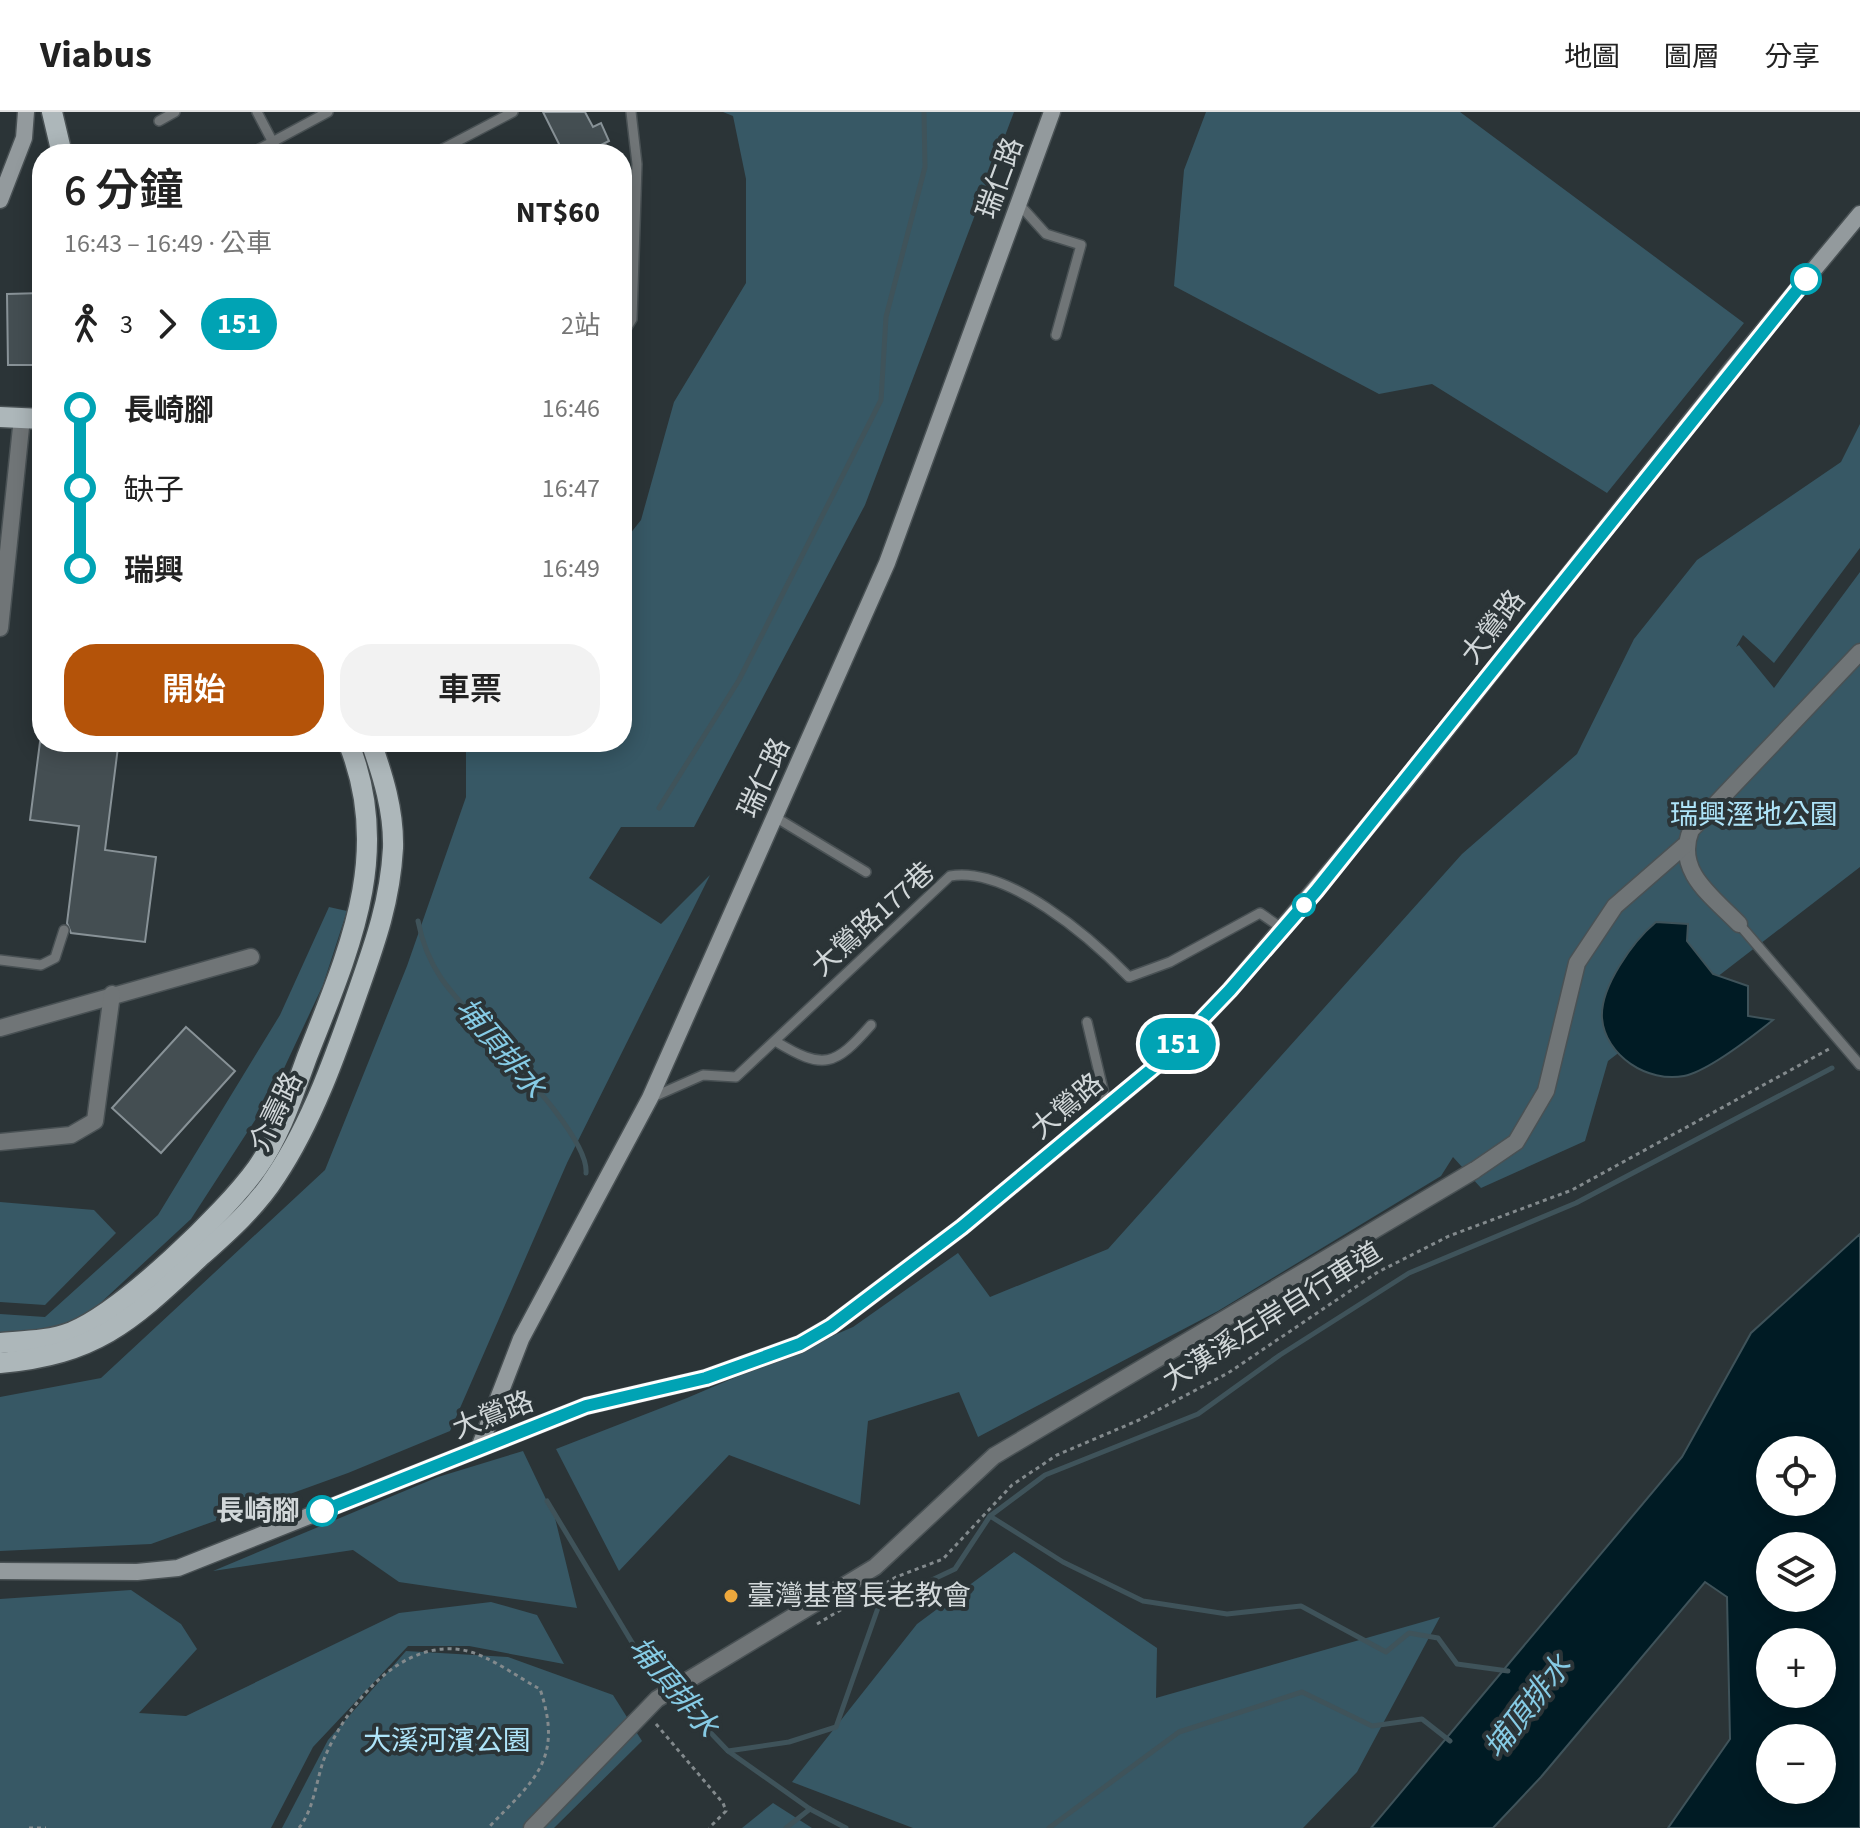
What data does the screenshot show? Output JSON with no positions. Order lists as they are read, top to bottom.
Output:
{
  "streets": {
    "main road": ["介壽路"],
    "street": ["瑞仁路", "大鶯路"],
    "lane": ["大鶯路177巷"],
    "path": ["大漢溪左岸自行車道"]
  },
  "crossings": [
    ["瑞仁路", "大鶯路"],
    ["瑞仁路", "大鶯路177巷"],
    ["大鶯路", "大鶯路177巷"]
  ],
  "water": ["埔頂排水"],
  "parks": ["瑞興溼地公園", "大溪河濱公園"],
  "places": ["長崎腳", "臺灣基督長老教會"],
  "lines": ["bus line 151"],
  "page": {
    "header": "Viabus",
    "nav": ["地圖", "圖層", "分享"],
    "on_map": "151",
    "heading": ["6 分鐘", "16:43 – 16:49 · 公車", "NT$60"],
    "legs": ["3", "151", "2站"],
    "list": [
      {
        "name": "長崎腳",
        "value": "16:46"
      },
      {
        "name": "缺子",
        "value": "16:47"
      },
      {
        "name": "瑞興",
        "value": "16:49"
      }
    ],
    "buttons": ["開始", "車票"],
    "map_buttons": ["+", "−"]
  }
}
